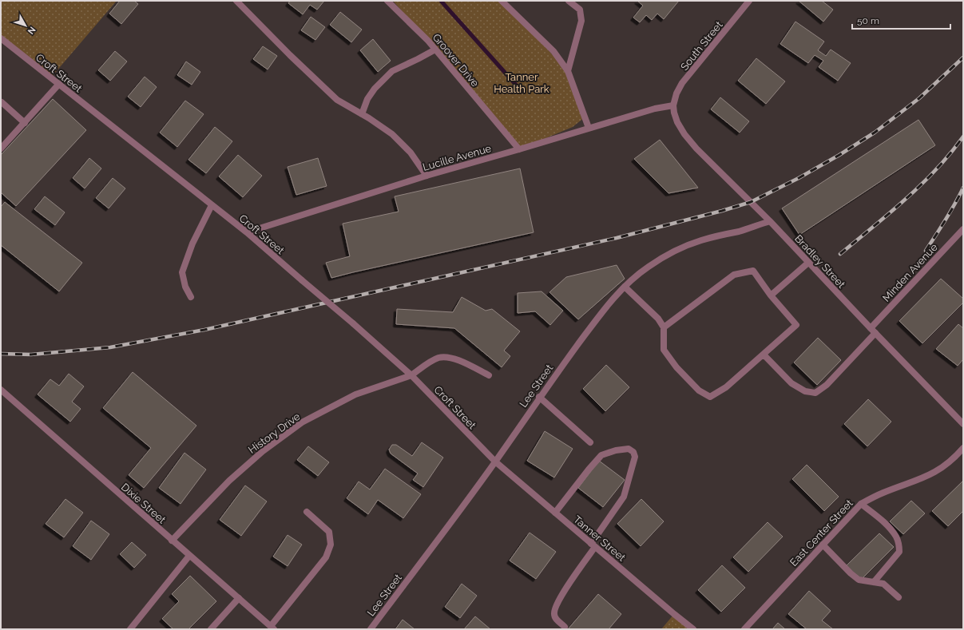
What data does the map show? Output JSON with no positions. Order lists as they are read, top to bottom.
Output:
{
  "streets": {
    "street": [
      "South Street",
      "Groover Drive",
      "Croft Street",
      "Lucille Avenue",
      "Bradley Street",
      "Minden Avenue",
      "Lee Street",
      "History Drive",
      "Dixie Street",
      "East Center Street",
      "Tanner Street"
    ]
  },
  "crossings": [
    ["South Street", "Lucille Avenue"],
    ["South Street", "Bradley Street"],
    ["Groover Drive", "Lucille Avenue"],
    ["Croft Street", "Lucille Avenue"],
    ["Croft Street", "Lee Street"],
    ["Croft Street", "History Drive"],
    ["Croft Street", "Tanner Street"],
    ["Lucille Avenue", "Bradley Street"],
    ["Bradley Street", "Minden Avenue"],
    ["Bradley Street", "Lee Street"],
    ["Lee Street", "Tanner Street"],
    ["History Drive", "Dixie Street"]
  ],
  "parks": ["Tanner Health Park"],
  "scale_bar": "50 m",
  "north": "bottom right"
}
